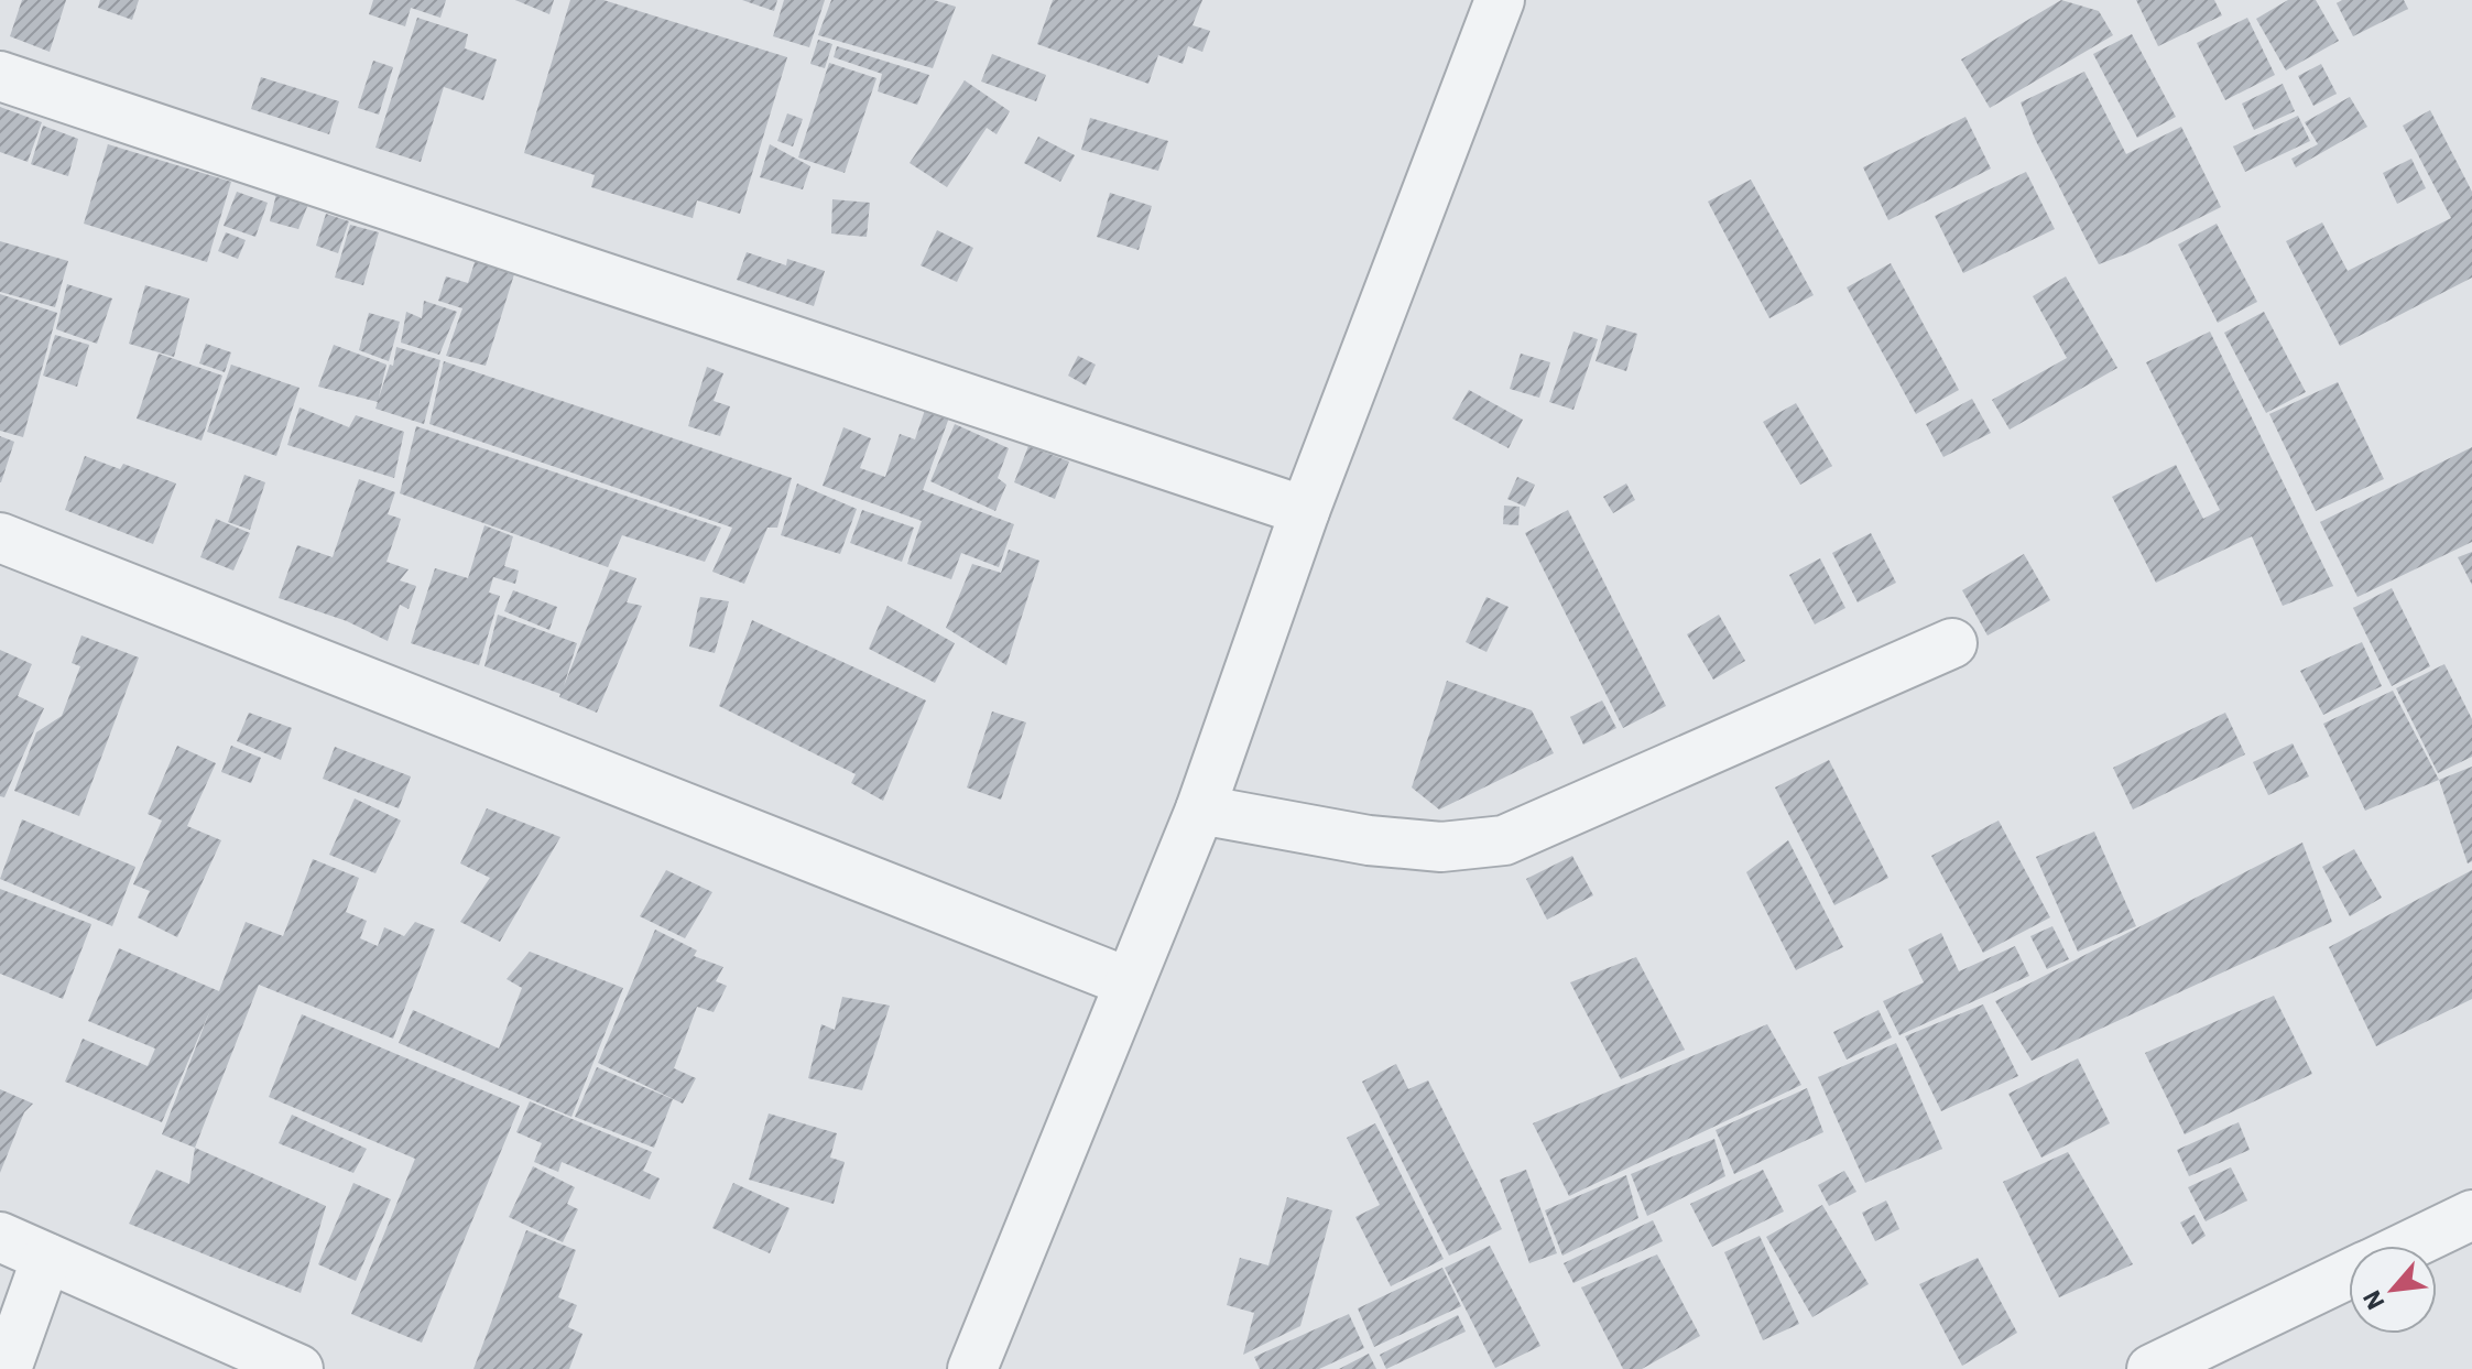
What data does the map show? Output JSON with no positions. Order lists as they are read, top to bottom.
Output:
{
  "north": "bottom left"
}
